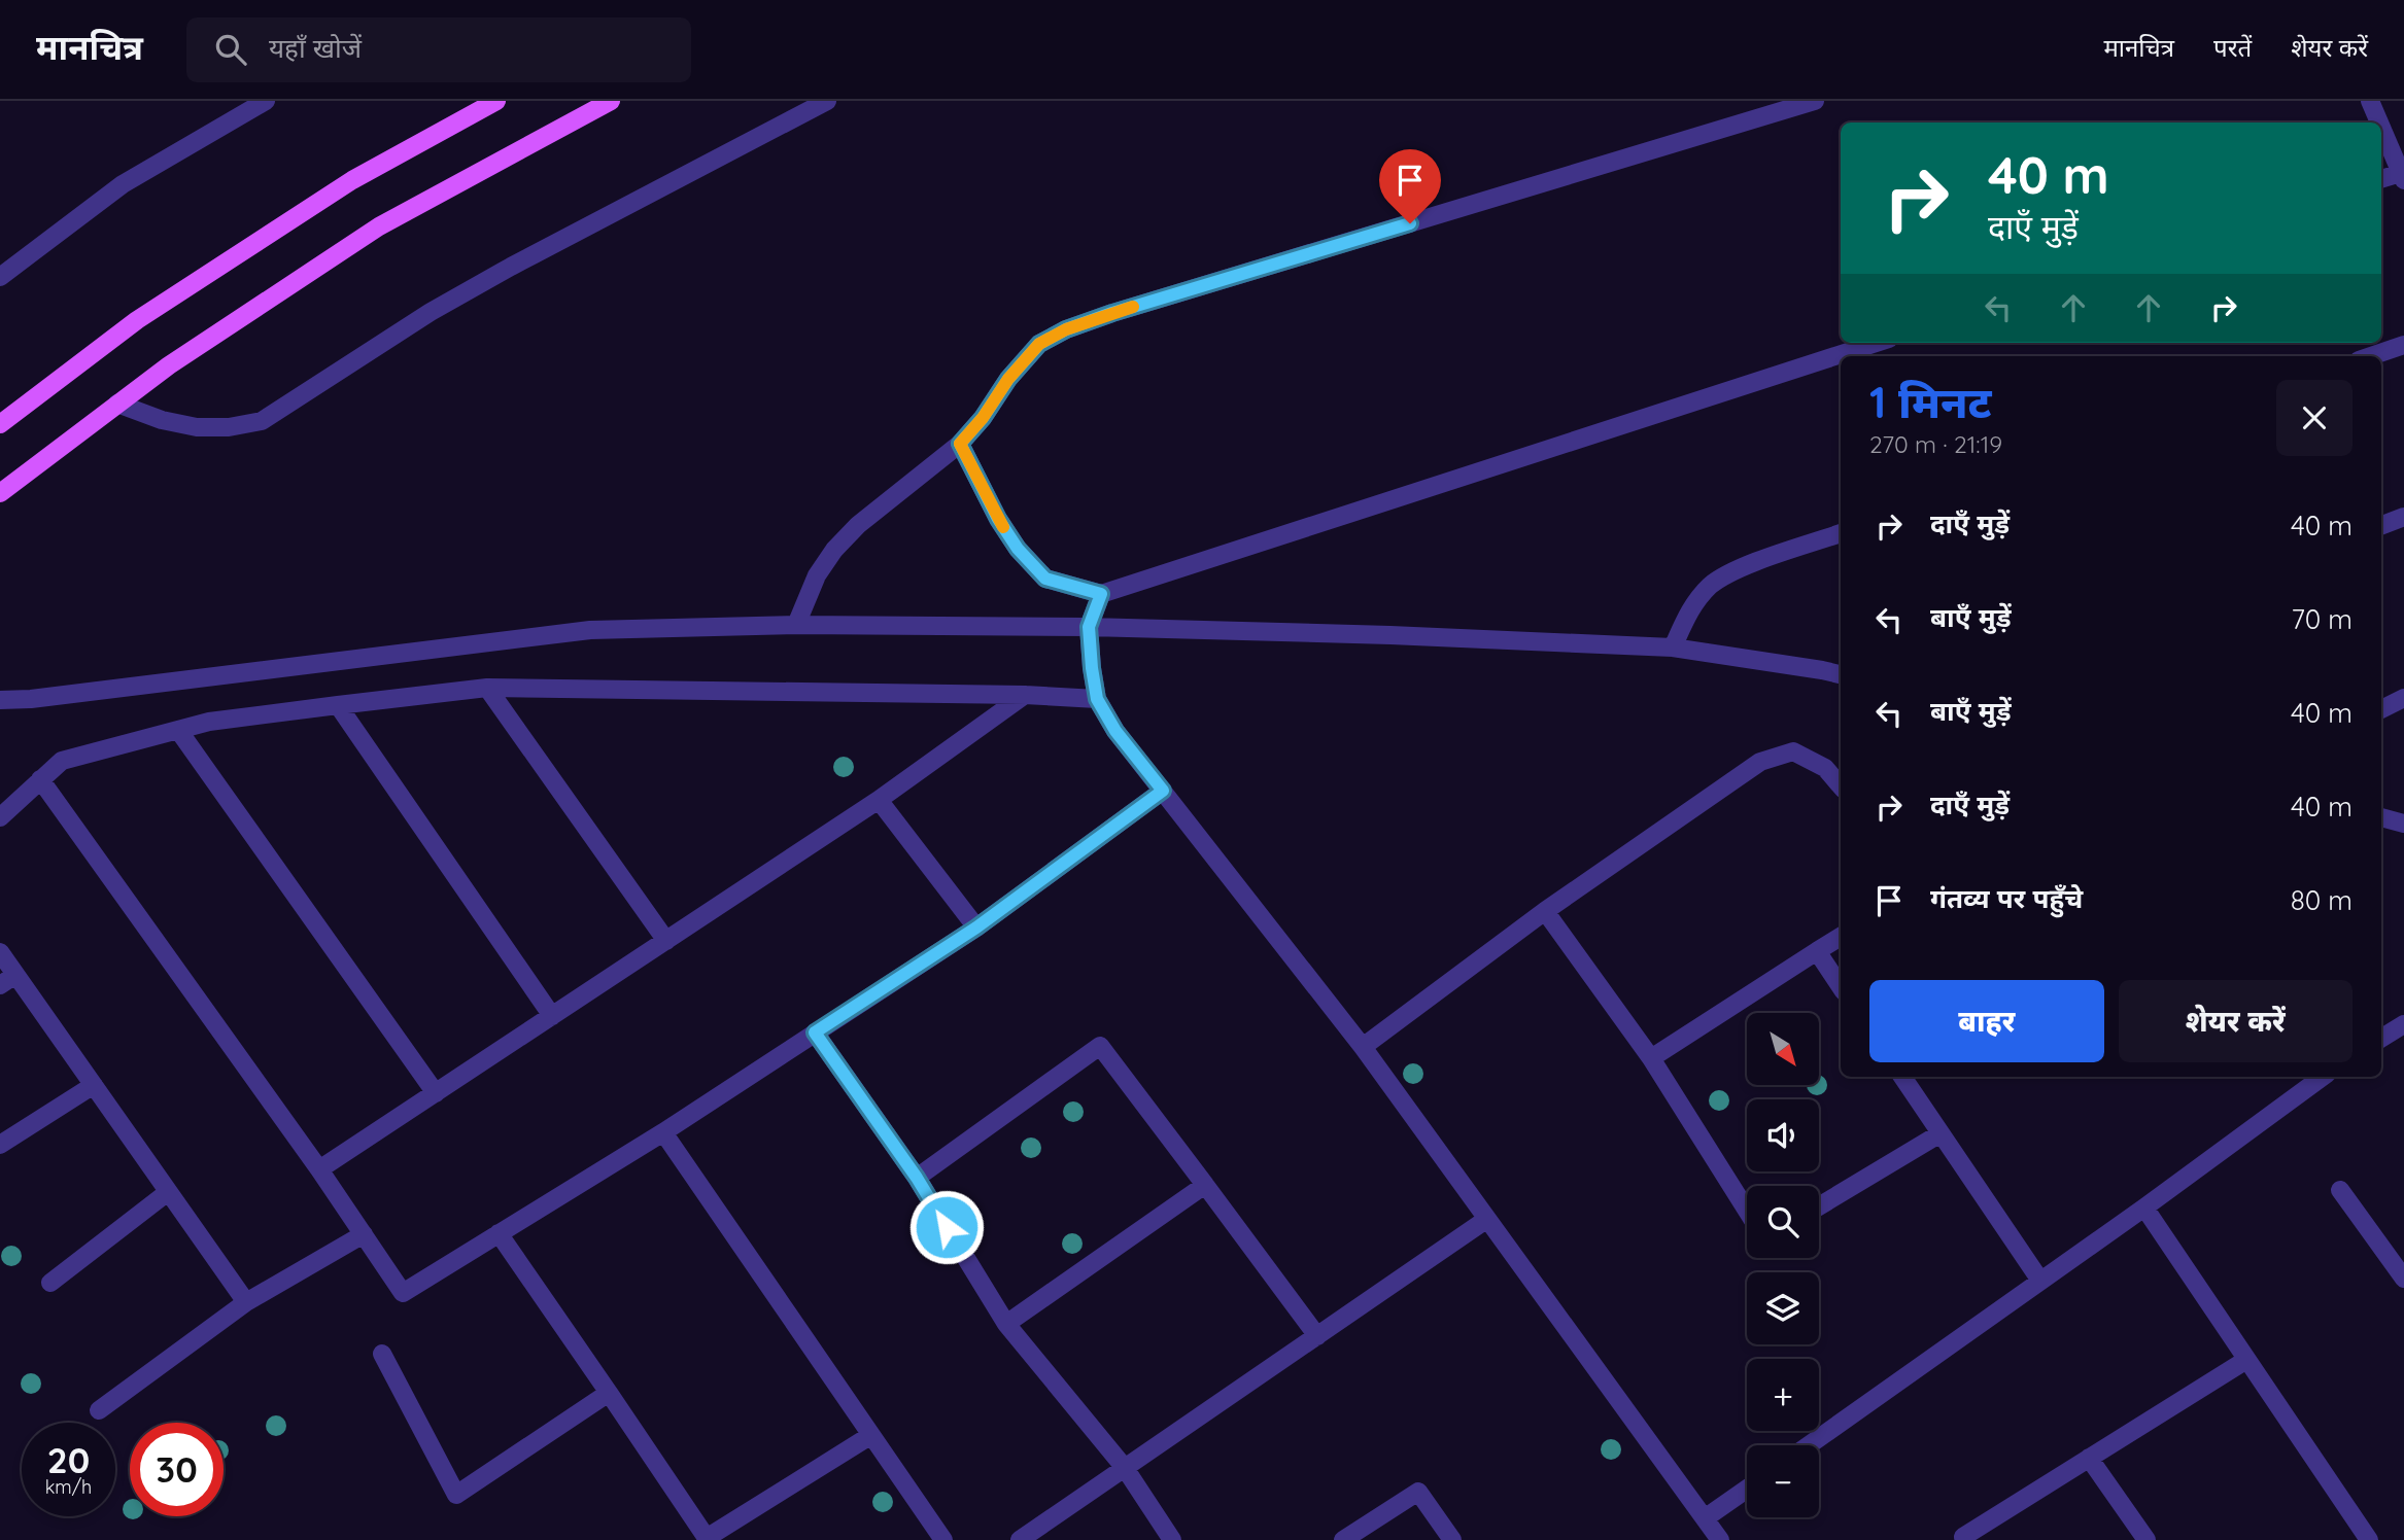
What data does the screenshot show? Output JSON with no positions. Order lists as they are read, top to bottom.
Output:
{
  "north": "bottom right",
  "page": {
    "header": "मानचित्र",
    "search": "यहाँ खोजें",
    "nav": ["मानचित्र", "परतें", "शेयर करें"],
    "turn": ["40 m", "दाएँ मुड़ें"],
    "heading": ["1 मिनट", "270 m · 21:19"],
    "list": [
      {
        "name": "दाएँ मुड़ें",
        "value": "40 m"
      },
      {
        "name": "बाएँ मुड़ें",
        "value": "70 m"
      },
      {
        "name": "बाएँ मुड़ें",
        "value": "40 m"
      },
      {
        "name": "दाएँ मुड़ें",
        "value": "40 m"
      },
      {
        "name": "गंतव्य पर पहुँचे",
        "value": "80 m"
      }
    ],
    "buttons": ["बाहर", "शेयर करें"],
    "map_buttons": ["+", "−"],
    "speed": "20 km/h",
    "limit": "30"
  }
}
